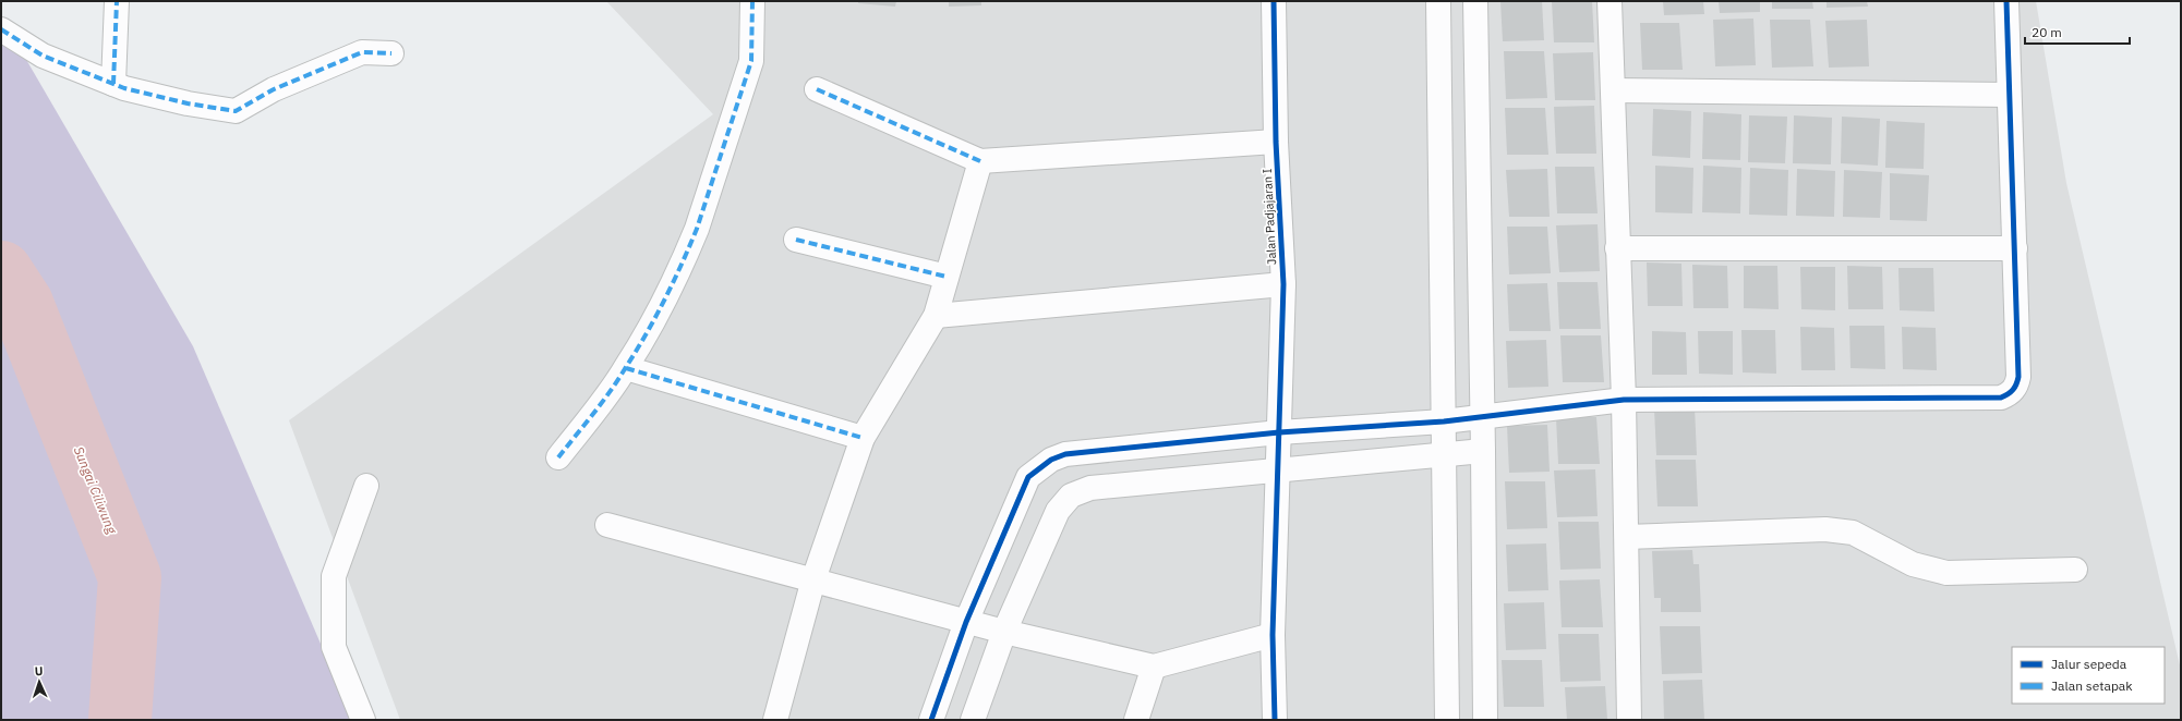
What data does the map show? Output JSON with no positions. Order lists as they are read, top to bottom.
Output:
{
  "streets": {
    "street": ["Jalan Padjajaran I"]
  },
  "water": ["Sungai Ciliwung"],
  "legend": ["Jalur sepeda", "Jalan setapak"],
  "scale_bar": "20 m",
  "north": "top"
}
